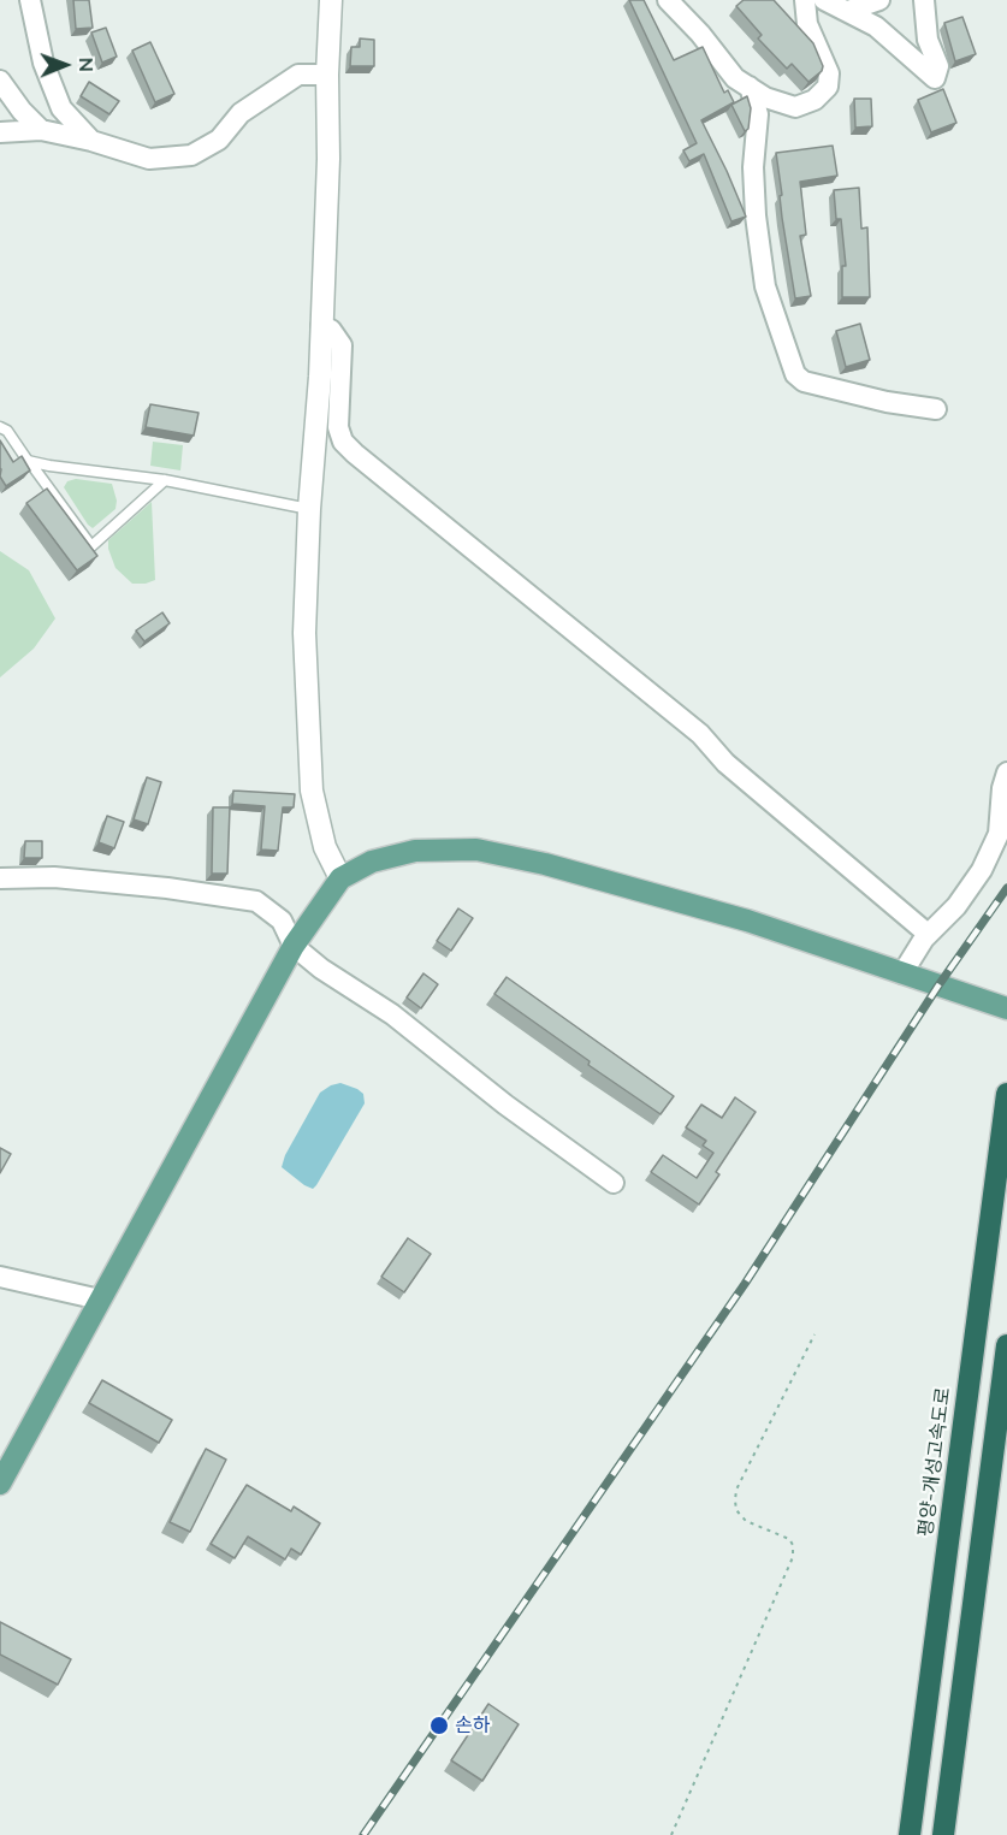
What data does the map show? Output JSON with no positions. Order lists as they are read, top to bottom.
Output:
{
  "streets": {
    "highway": ["평양-개성고속도로"]
  },
  "places": ["손하"],
  "north": "right"
}
